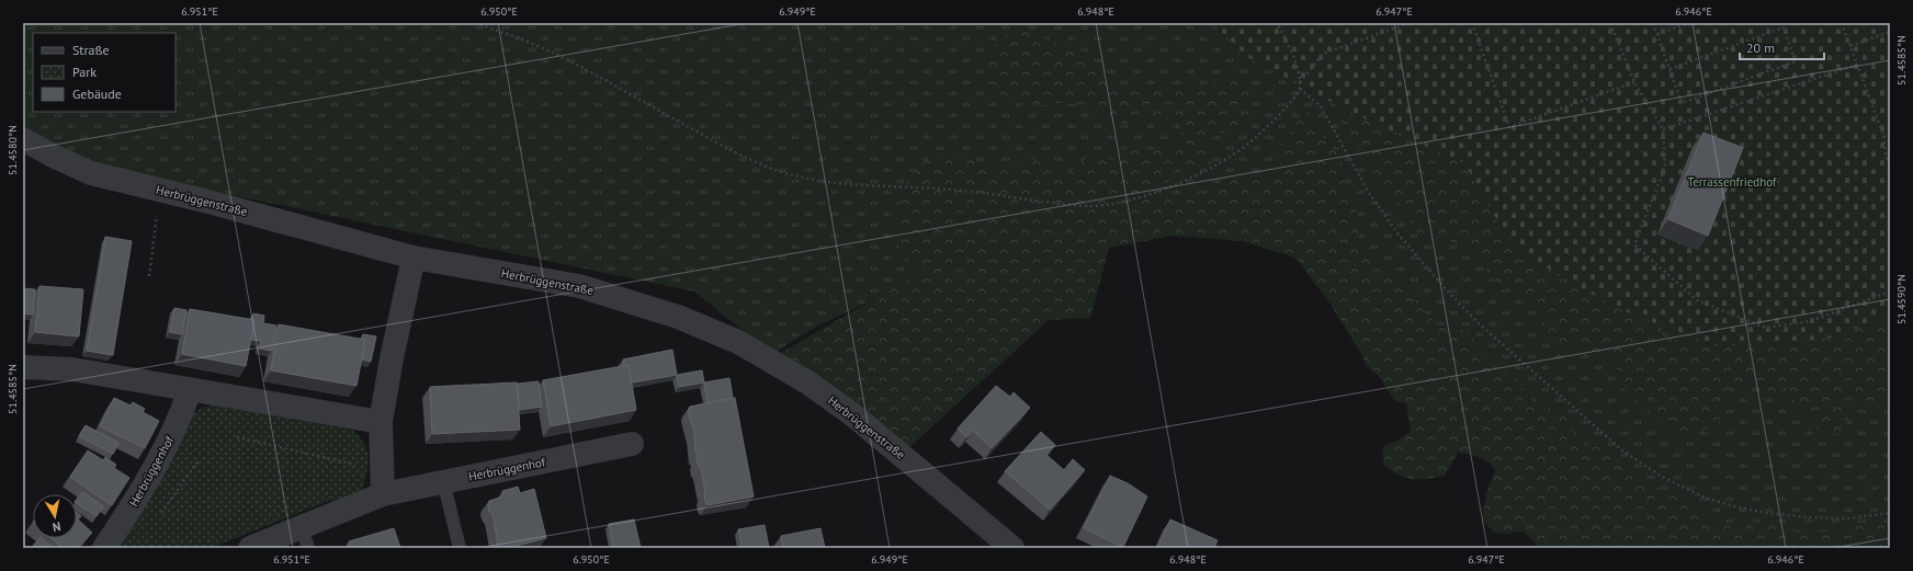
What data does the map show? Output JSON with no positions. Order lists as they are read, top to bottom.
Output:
{
  "streets": {
    "street": ["Herbrüggenstraße", "Herbrüggenhof"]
  },
  "parks": ["Terrassenfriedhof"],
  "legend": ["Straße", "Park", "Gebäude"],
  "scale_bar": "20 m",
  "north": "bottom",
  "coordinates": [
    "6.951°E",
    "6.950°E",
    "6.949°E",
    "6.948°E",
    "6.947°E",
    "6.946°E",
    "51.4585°N",
    "51.4580°N",
    "51.4590°N"
  ]
}
